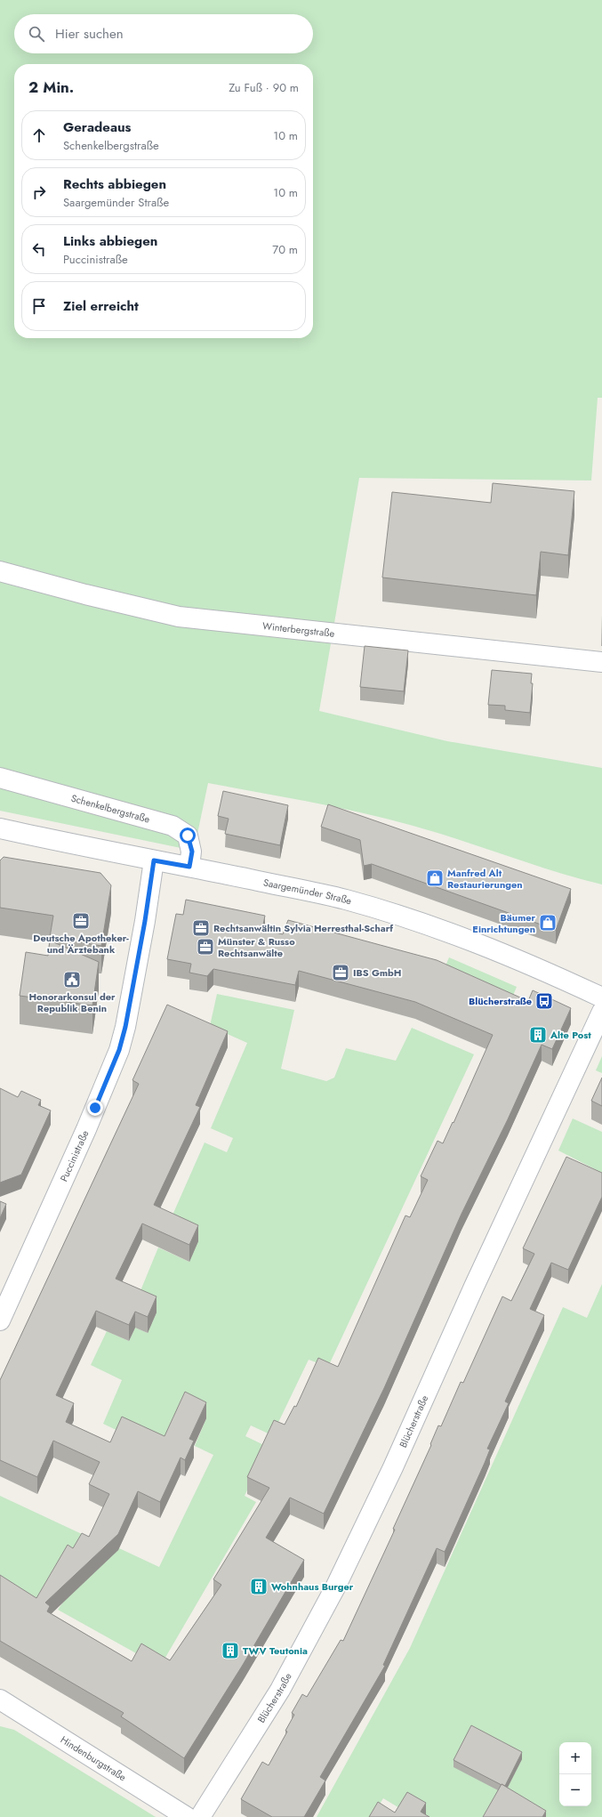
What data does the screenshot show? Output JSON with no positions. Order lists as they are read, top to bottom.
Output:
{
  "streets": {
    "street": [
      "Winterbergstraße",
      "Schenkelbergstraße",
      "Saargemünder Straße",
      "Puccinistraße",
      "Blücherstraße",
      "Hindenburgstraße"
    ]
  },
  "crossings": [
    ["Schenkelbergstraße", "Saargemünder Straße"],
    ["Saargemünder Straße", "Puccinistraße"]
  ],
  "places": {
    "shop": ["Manfred Alt Restaurierungen", "Bäumer Einrichtungen"],
    "office": [
      "Deutsche Apotheker- und Ärztebank",
      "Rechtsanwältin Sylvia Herresthal-Scharf",
      "Münster & Russo Rechtsanwälte",
      "IBS GmbH"
    ],
    "public building": ["Honorarkonsul der Republik Benin"],
    "bus stop": ["Blücherstraße"],
    "building": ["Alte Post", "Wohnhaus Burger", "TWV Teutonia"]
  },
  "page": {
    "search": "Hier suchen",
    "heading": ["2 Min.", "Zu Fuß · 90 m"],
    "list": [
      ["Geradeaus", "Schenkelbergstraße", "10 m"],
      ["Rechts abbiegen", "Saargemünder Straße", "10 m"],
      ["Links abbiegen", "Puccinistraße", "70 m"],
      "Ziel erreicht"
    ],
    "map_buttons": ["+", "−"]
  }
}
